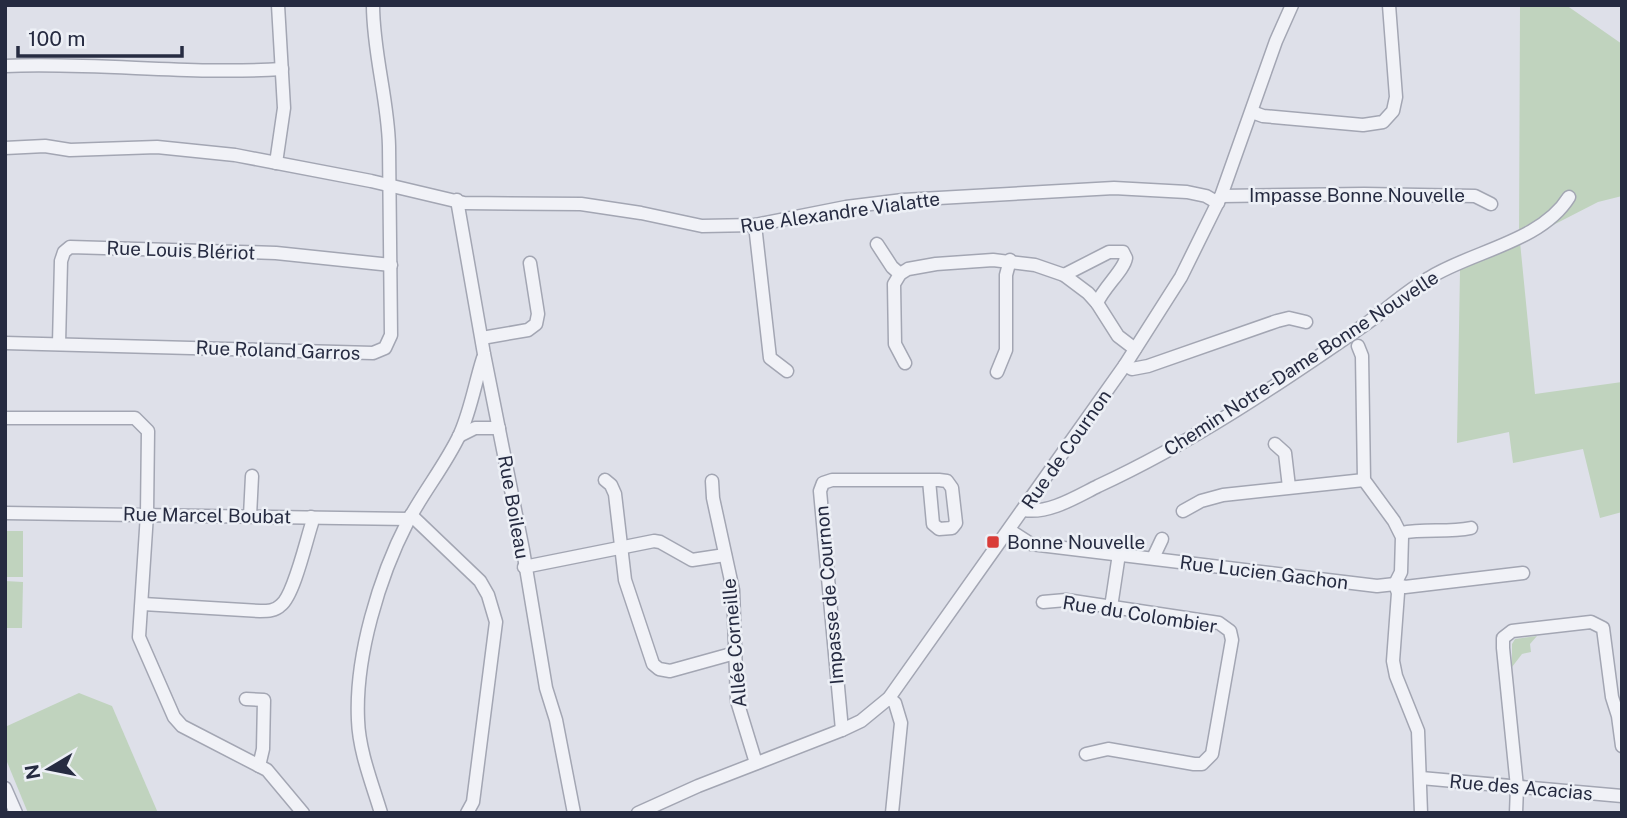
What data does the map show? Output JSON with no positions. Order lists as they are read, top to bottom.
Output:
{
  "streets": {
    "street": [
      "Impasse Bonne Nouvelle",
      "Rue Alexandre Vialatte",
      "Rue Louis Blériot",
      "Rue Roland Garros",
      "Chemin Notre-Dame Bonne Nouvelle",
      "Rue de Cournon",
      "Rue Boileau",
      "Rue Marcel Boubat",
      "Rue Lucien Gachon",
      "Impasse de Cournon",
      "Rue du Colombier",
      "Allée Corneille",
      "Rue des Acacias"
    ]
  },
  "crossings": [
    ["Impasse Bonne Nouvelle", "Rue Alexandre Vialatte"],
    ["Impasse Bonne Nouvelle", "Rue de Cournon"],
    ["Rue Alexandre Vialatte", "Rue Roland Garros"],
    ["Rue Alexandre Vialatte", "Rue de Cournon"],
    ["Rue Alexandre Vialatte", "Rue Boileau"],
    ["Rue Louis Blériot", "Rue Roland Garros"],
    ["Chemin Notre-Dame Bonne Nouvelle", "Rue de Cournon"],
    ["Rue de Cournon", "Rue Lucien Gachon"],
    ["Rue de Cournon", "Impasse de Cournon"],
    ["Rue de Cournon", "Allée Corneille"]
  ],
  "places": {
    "transit": ["Bonne Nouvelle"]
  },
  "scale_bar": "100 m",
  "north": "left"
}
